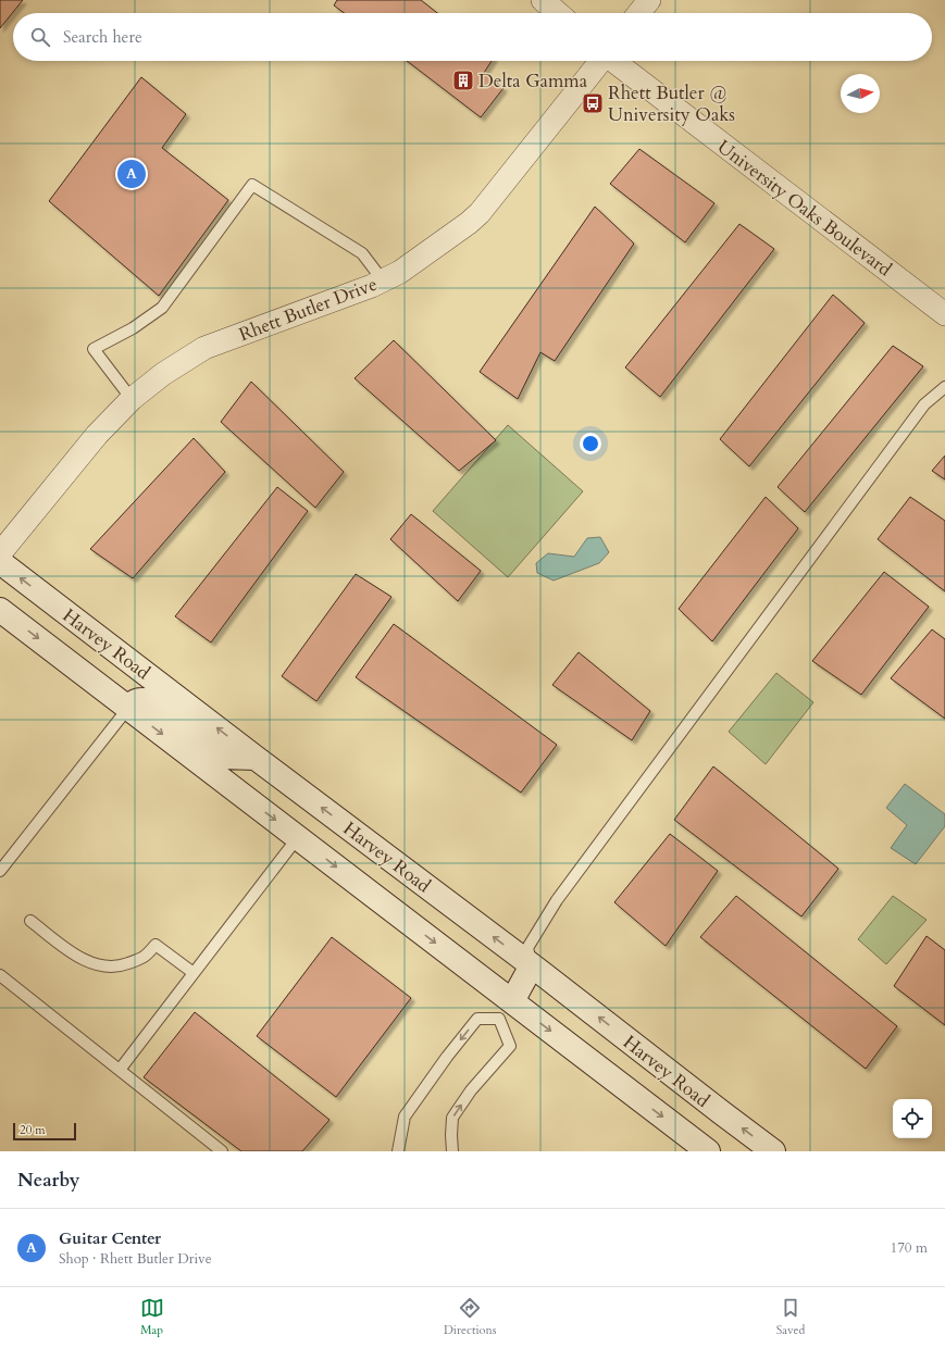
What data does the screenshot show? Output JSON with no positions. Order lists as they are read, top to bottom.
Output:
{
  "streets": {
    "main road": ["Harvey Road"],
    "street": ["University Oaks Boulevard", "Rhett Butler Drive"]
  },
  "places": {
    "building": ["Delta Gamma"],
    "bus stop": ["Rhett Butler @ University Oaks"]
  },
  "scale_bar": "20 m",
  "north": "right",
  "page": {
    "search": "Search here",
    "pins": "A",
    "scale": "20 m",
    "heading": "Nearby",
    "list": [
      {
        "mark": "A",
        "name": "Guitar Center",
        "note": "Shop · Rhett Butler Drive",
        "value": "170 m"
      }
    ],
    "nav": ["Map", "Directions", "Saved"]
  }
}
